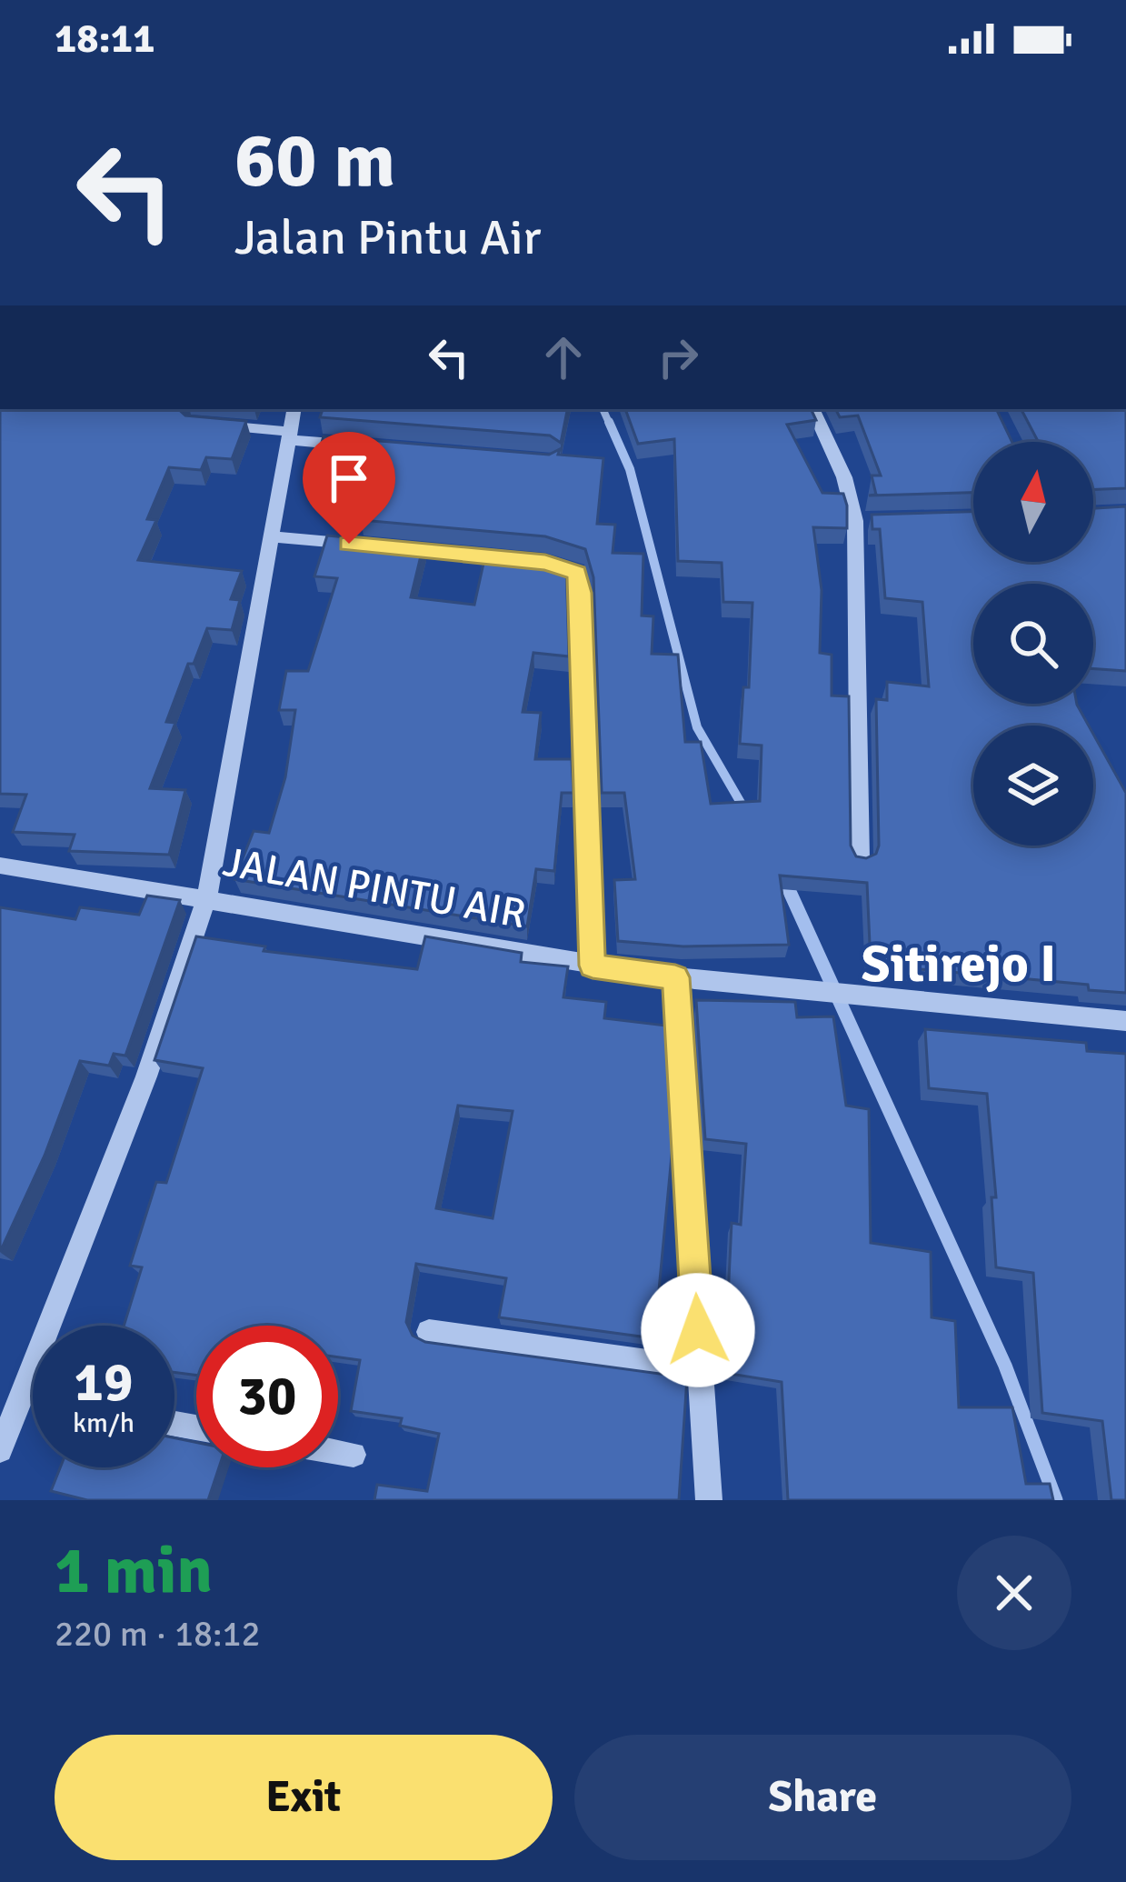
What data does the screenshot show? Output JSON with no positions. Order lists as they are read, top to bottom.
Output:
{
  "streets": {
    "street": ["JALAN PINTU AIR"]
  },
  "districts": ["Sitirejo I"],
  "north": "top",
  "page": {
    "status": "18:11",
    "turn": ["60 m", "Jalan Pintu Air"],
    "speed": "19 km/h",
    "limit": "30",
    "heading": ["1 min", "220 m · 18:12"],
    "buttons": ["Exit", "Share"]
  }
}
